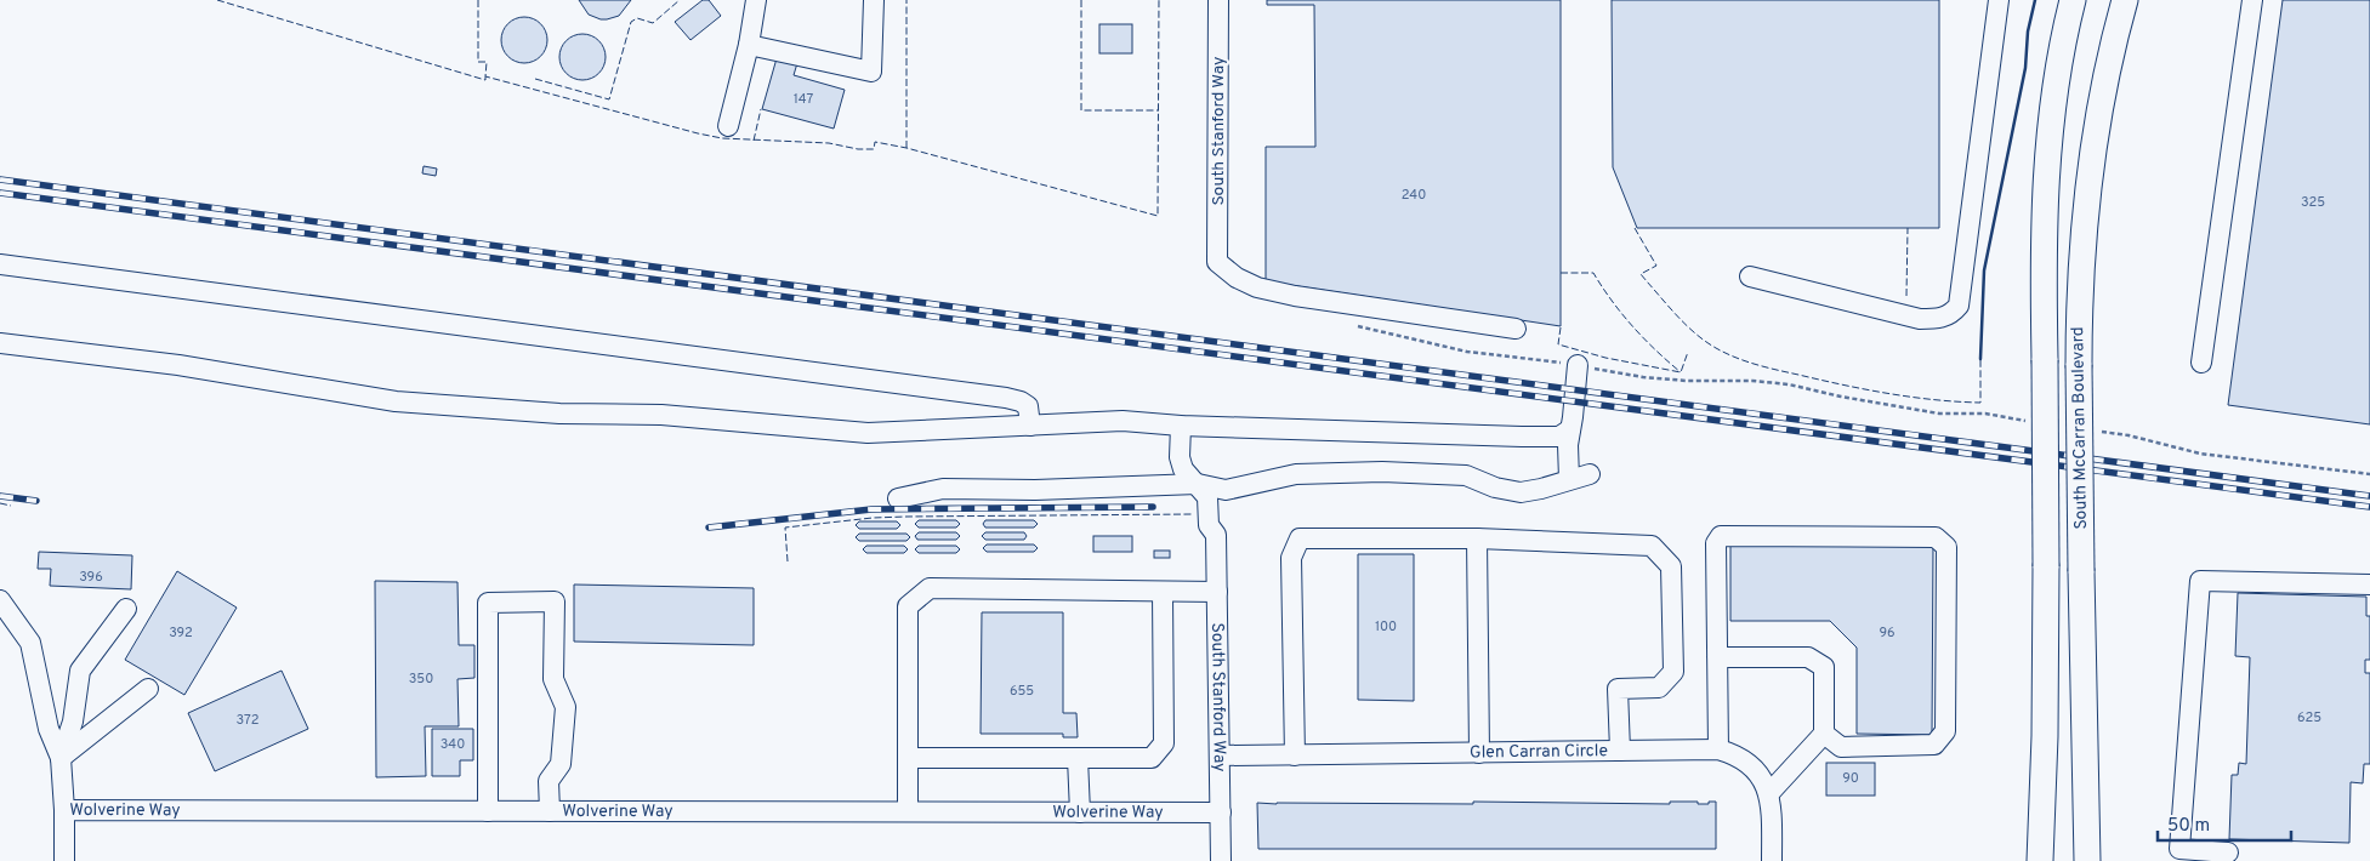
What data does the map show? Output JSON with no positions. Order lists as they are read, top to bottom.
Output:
{
  "streets": {
    "main road": ["South McCarran Boulevard"],
    "street": ["South Stanford Way", "Glen Carran Circle", "Wolverine Way"]
  },
  "crossings": [
    ["South Stanford Way", "Glen Carran Circle"],
    ["South Stanford Way", "Wolverine Way"]
  ],
  "house_numbers": [
    "147",
    "240",
    "325",
    "396",
    "100",
    "392",
    "96",
    "350",
    "655",
    "625",
    "372",
    "340",
    "90"
  ],
  "scale_bar": "50 m"
}
